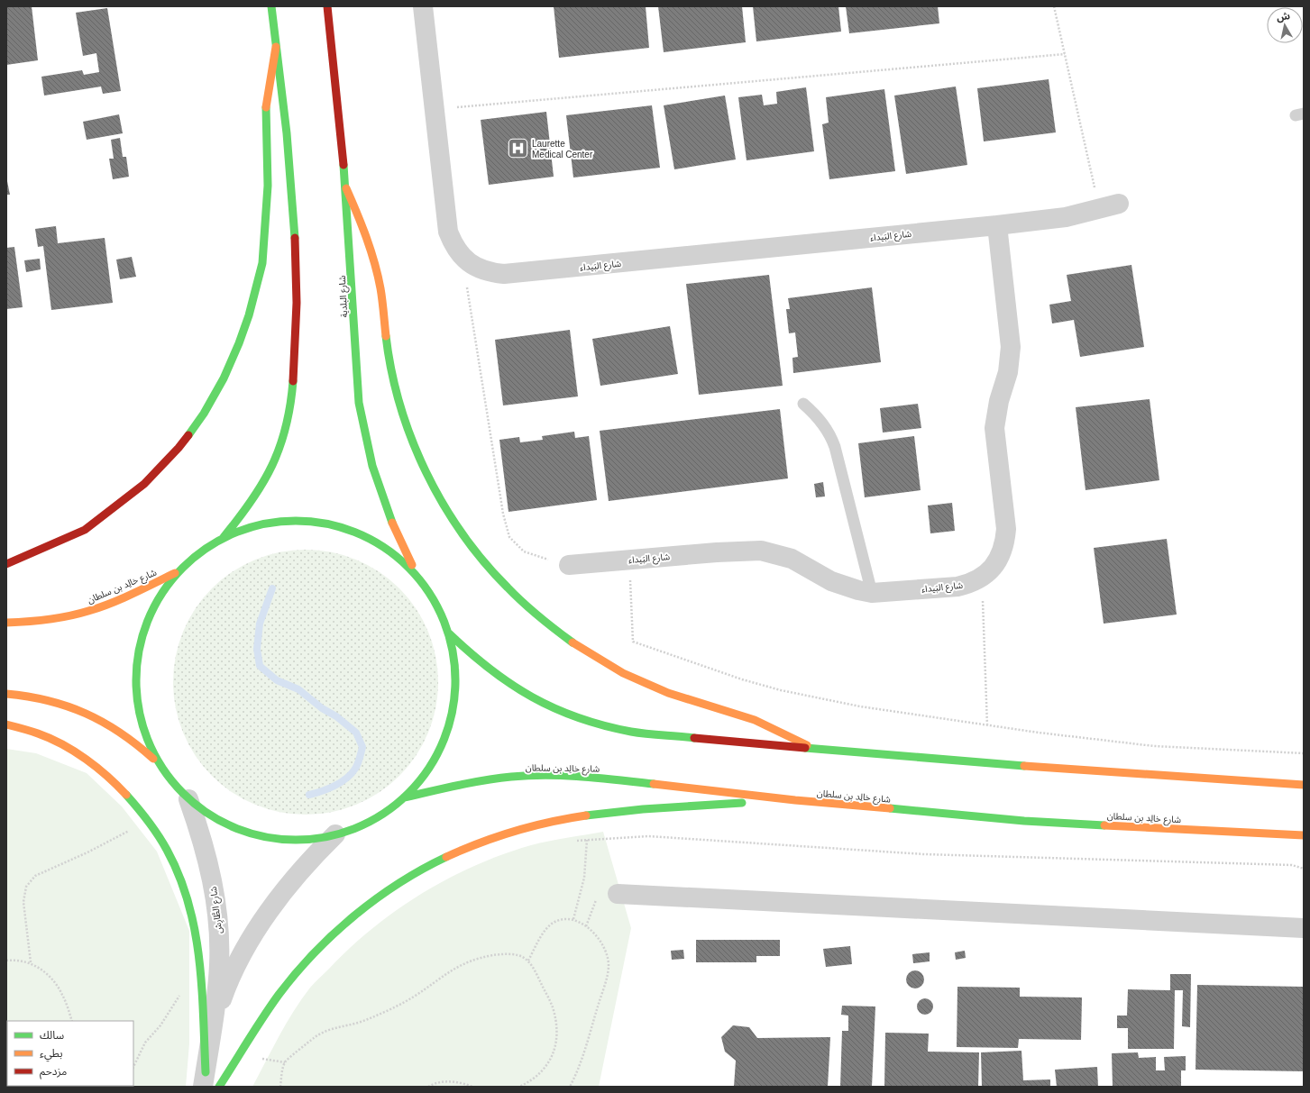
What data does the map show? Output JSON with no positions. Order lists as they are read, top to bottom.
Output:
{
  "streets": {
    "main road": ["شارع البلدية", "شارع خالِد بن سلطان"],
    "street": ["شارع البَيداء", "شارع الطَّارِش"]
  },
  "places": {
    "hospital": ["Laurette Medical Center"]
  },
  "legend": ["سالك", "بطيء", "مزدحم"],
  "north": "top"
}
